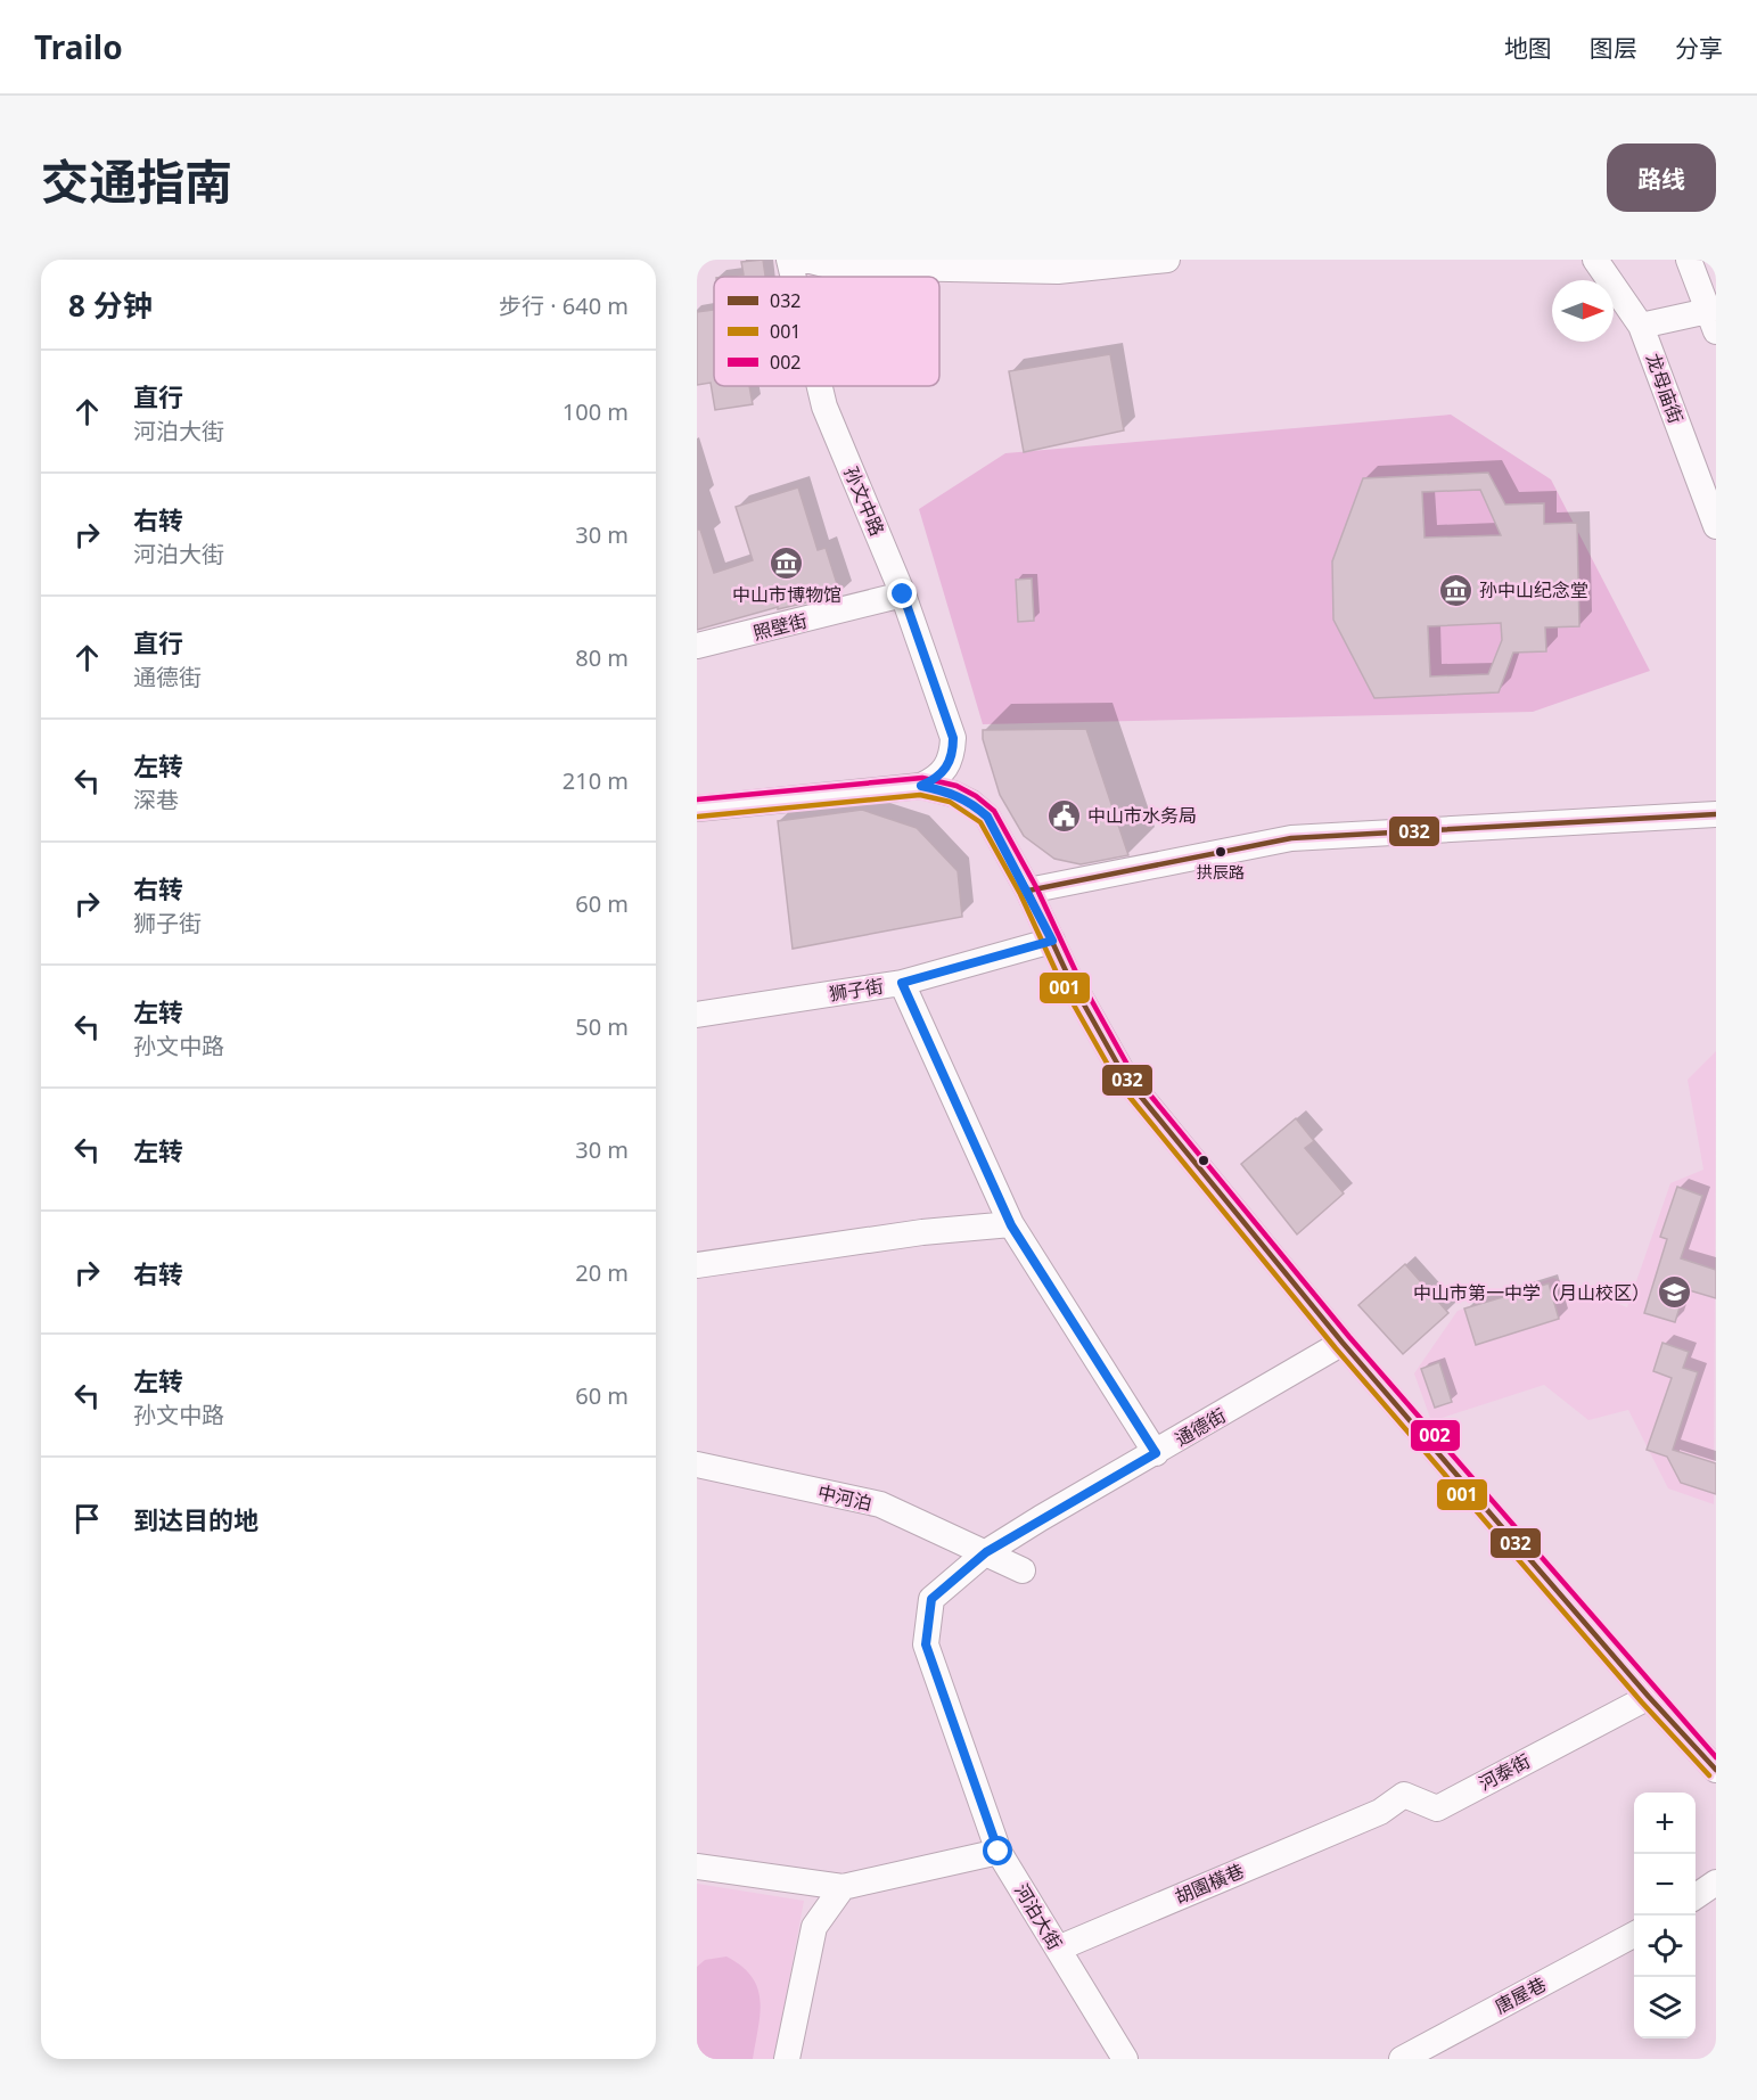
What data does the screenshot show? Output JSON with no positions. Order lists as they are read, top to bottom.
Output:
{
  "streets": {
    "street": [
      "龙母庙街",
      "孙文中路",
      "照壁街",
      "狮子街",
      "通德街",
      "中河泊",
      "河泰街",
      "胡園橫巷",
      "河泊大街",
      "唐屋巷"
    ]
  },
  "crossings": [
    ["孙文中路", "照壁街"],
    ["通德街", "中河泊"],
    ["通德街", "河泊大街"],
    ["中河泊", "河泊大街"],
    ["河泰街", "胡園橫巷"],
    ["胡園橫巷", "河泊大街"]
  ],
  "places": {
    "museum": ["中山市博物馆", "孙中山纪念堂"],
    "public building": ["中山市水务局"],
    "other": ["拱辰路"],
    "school or university": ["中山市第一中学（月山校区）"]
  },
  "lines": ["transit line 002", "transit line 001", "transit line 032"],
  "legend": ["032", "001", "002"],
  "north": "right",
  "page": {
    "header": "Trailo",
    "nav": ["地图", "图层", "分享"],
    "title": "交通指南",
    "buttons": "路线",
    "heading": ["8 分钟", "步行 · 640 m"],
    "list": [
      ["直行", "河泊大街", "100 m"],
      ["右转", "河泊大街", "30 m"],
      ["直行", "通德街", "80 m"],
      ["左转", "深巷", "210 m"],
      ["右转", "狮子街", "60 m"],
      ["左转", "孙文中路", "50 m"],
      ["左转", "30 m"],
      ["右转", "20 m"],
      ["左转", "孙文中路", "60 m"],
      "到达目的地"
    ],
    "map_buttons": ["+", "−"]
  }
}
